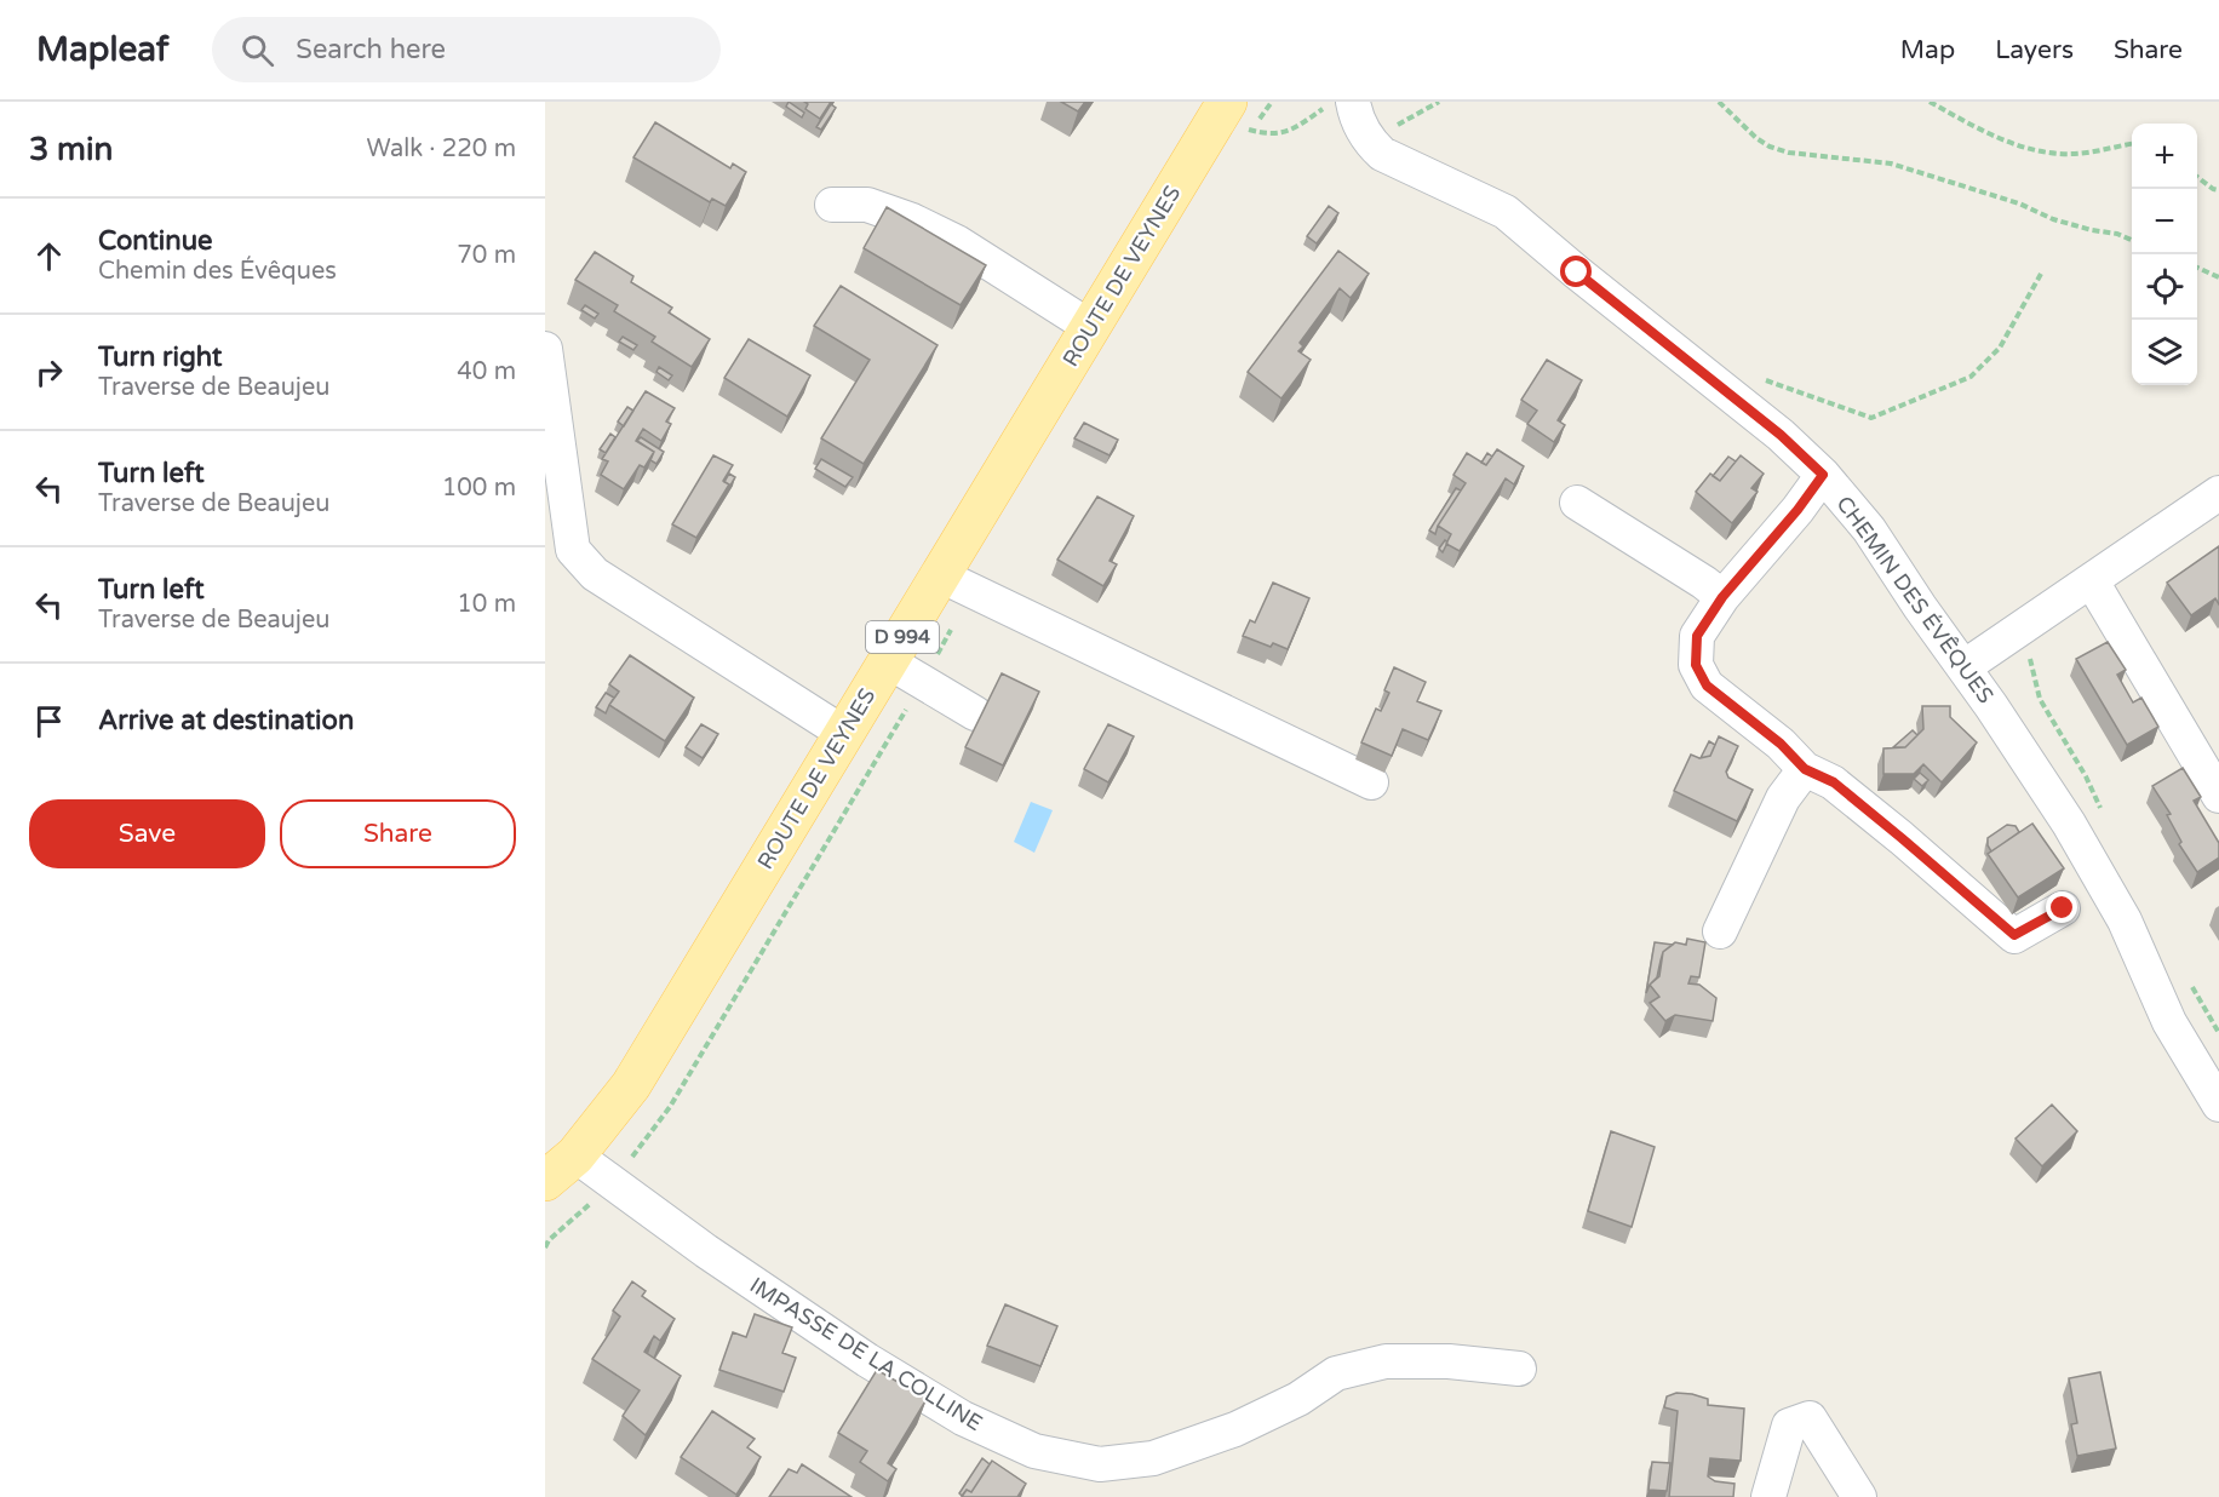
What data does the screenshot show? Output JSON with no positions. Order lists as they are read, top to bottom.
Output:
{
  "streets": {
    "main road": ["ROUTE DE VEYNES", "D 994"],
    "street": ["CHEMIN DES ÉVÊQUES", "IMPASSE DE LA COLLINE"]
  },
  "crossings": [
    ["ROUTE DE VEYNES", "IMPASSE DE LA COLLINE"]
  ],
  "page": {
    "header": "Mapleaf",
    "search": "Search here",
    "nav": ["Map", "Layers", "Share"],
    "heading": ["3 min", "Walk · 220 m"],
    "map_buttons": ["+", "−"],
    "list": [
      ["Continue", "Chemin des Évêques", "70 m"],
      ["Turn right", "Traverse de Beaujeu", "40 m"],
      ["Turn left", "Traverse de Beaujeu", "100 m"],
      ["Turn left", "Traverse de Beaujeu", "10 m"],
      "Arrive at destination"
    ],
    "buttons": ["Save", "Share"]
  }
}
